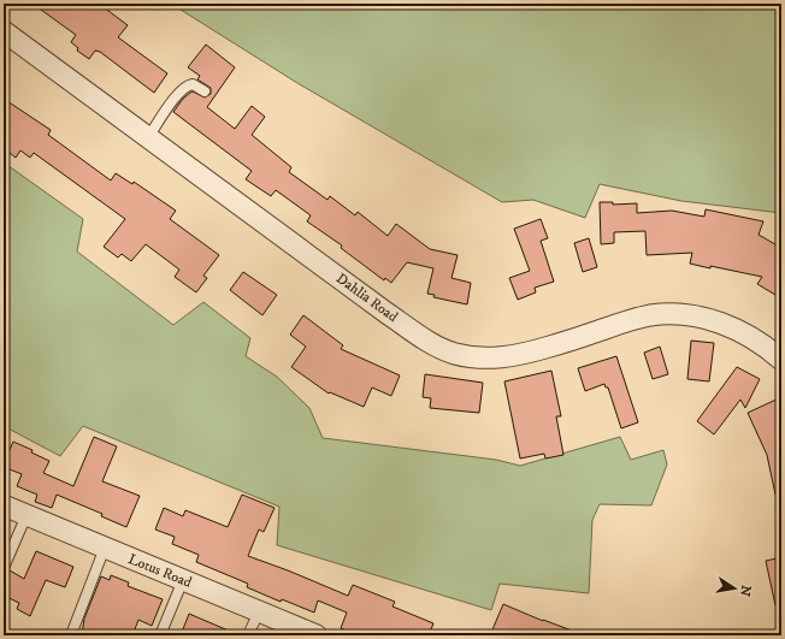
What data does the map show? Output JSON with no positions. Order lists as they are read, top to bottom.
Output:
{
  "streets": {
    "street": ["Dahlia Road", "Lotus Road"]
  },
  "north": "right"
}
